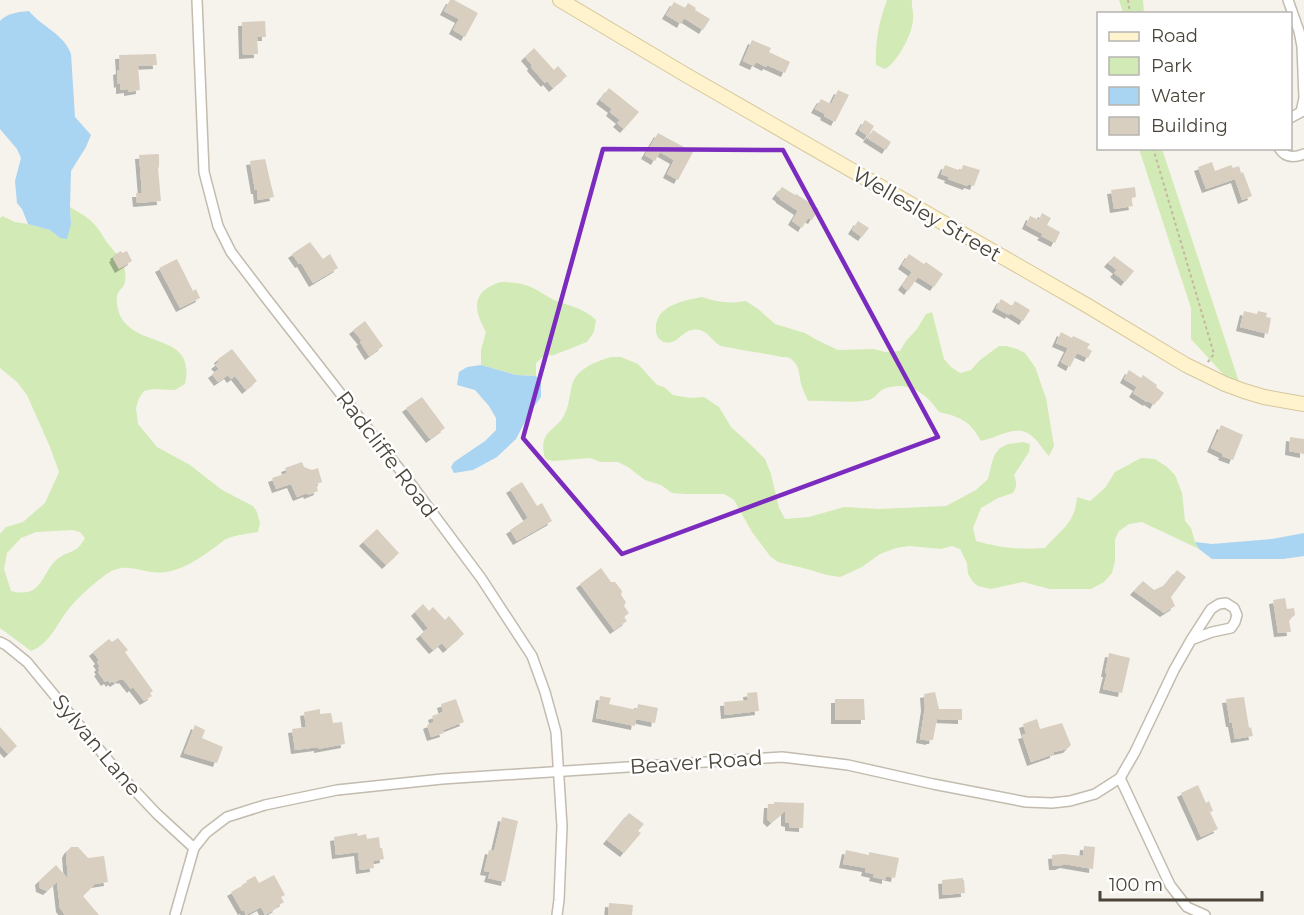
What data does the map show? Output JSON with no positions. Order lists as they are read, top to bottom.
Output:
{
  "streets": {
    "main road": ["Wellesley Street"],
    "street": ["Radcliffe Road", "Sylvan Lane", "Beaver Road"]
  },
  "crossings": [
    ["Radcliffe Road", "Beaver Road"],
    ["Sylvan Lane", "Beaver Road"]
  ],
  "legend": [
    "Road",
    "Park",
    "Water",
    "Building"
  ],
  "scale_bar": "100 m"
}
